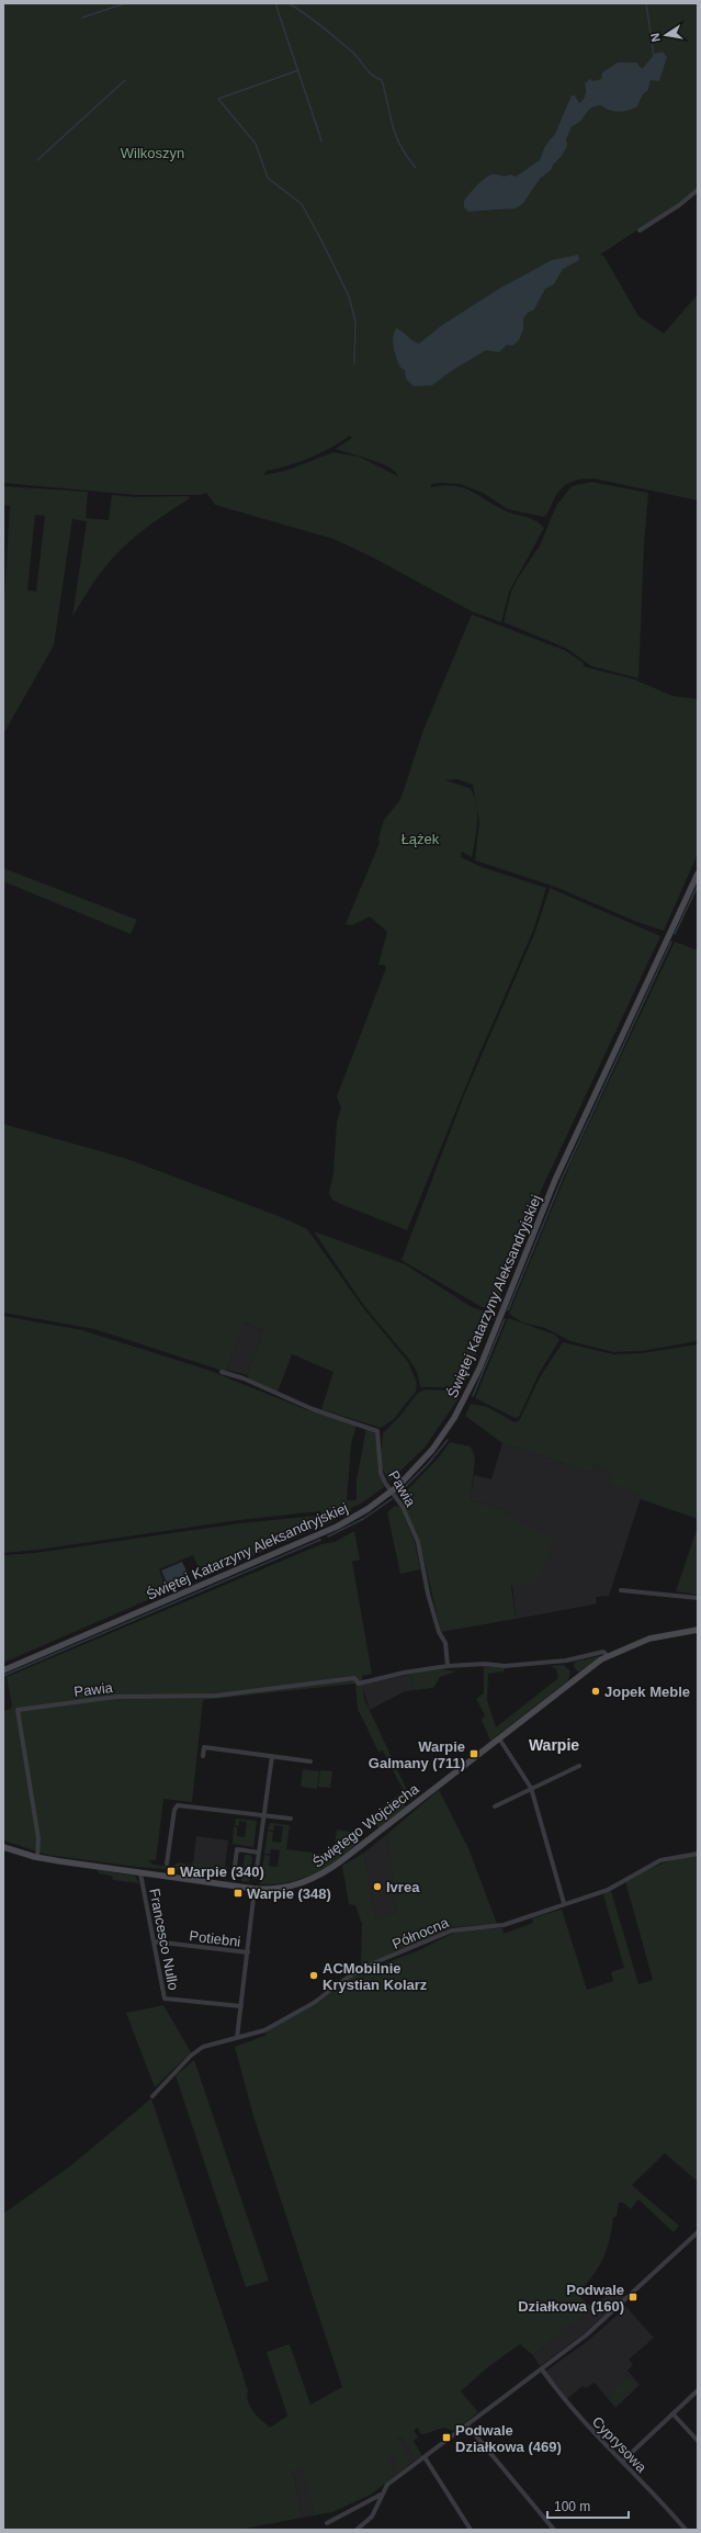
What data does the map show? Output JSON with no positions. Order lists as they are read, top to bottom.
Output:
{
  "streets": {
    "street": [
      "Świętej Katarzyny Aleksandryjskiej",
      "Pawia",
      "Świętego Wojciecha",
      "Północna",
      "Potiebni",
      "Francesco Nullo",
      "Cyprysowa"
    ]
  },
  "crossings": [
    ["Świętej Katarzyny Aleksandryjskiej", "Pawia"],
    ["Pawia", "Świętego Wojciecha"],
    ["Świętego Wojciecha", "Francesco Nullo"],
    ["Potiebni", "Francesco Nullo"]
  ],
  "districts": ["Warpie"],
  "parks": ["Wilkoszyn", "Łążek"],
  "places": {
    "other": ["Jopek Meble", "Ivrea", "ACMobilnie Krystian Kolarz"],
    "transit": [
      "Warpie Galmany (711)",
      "Warpie (340)",
      "Warpie (348)",
      "Podwale Działkowa (160)",
      "Podwale Działkowa (469)"
    ]
  },
  "scale_bar": "100 m",
  "north": "left"
}
